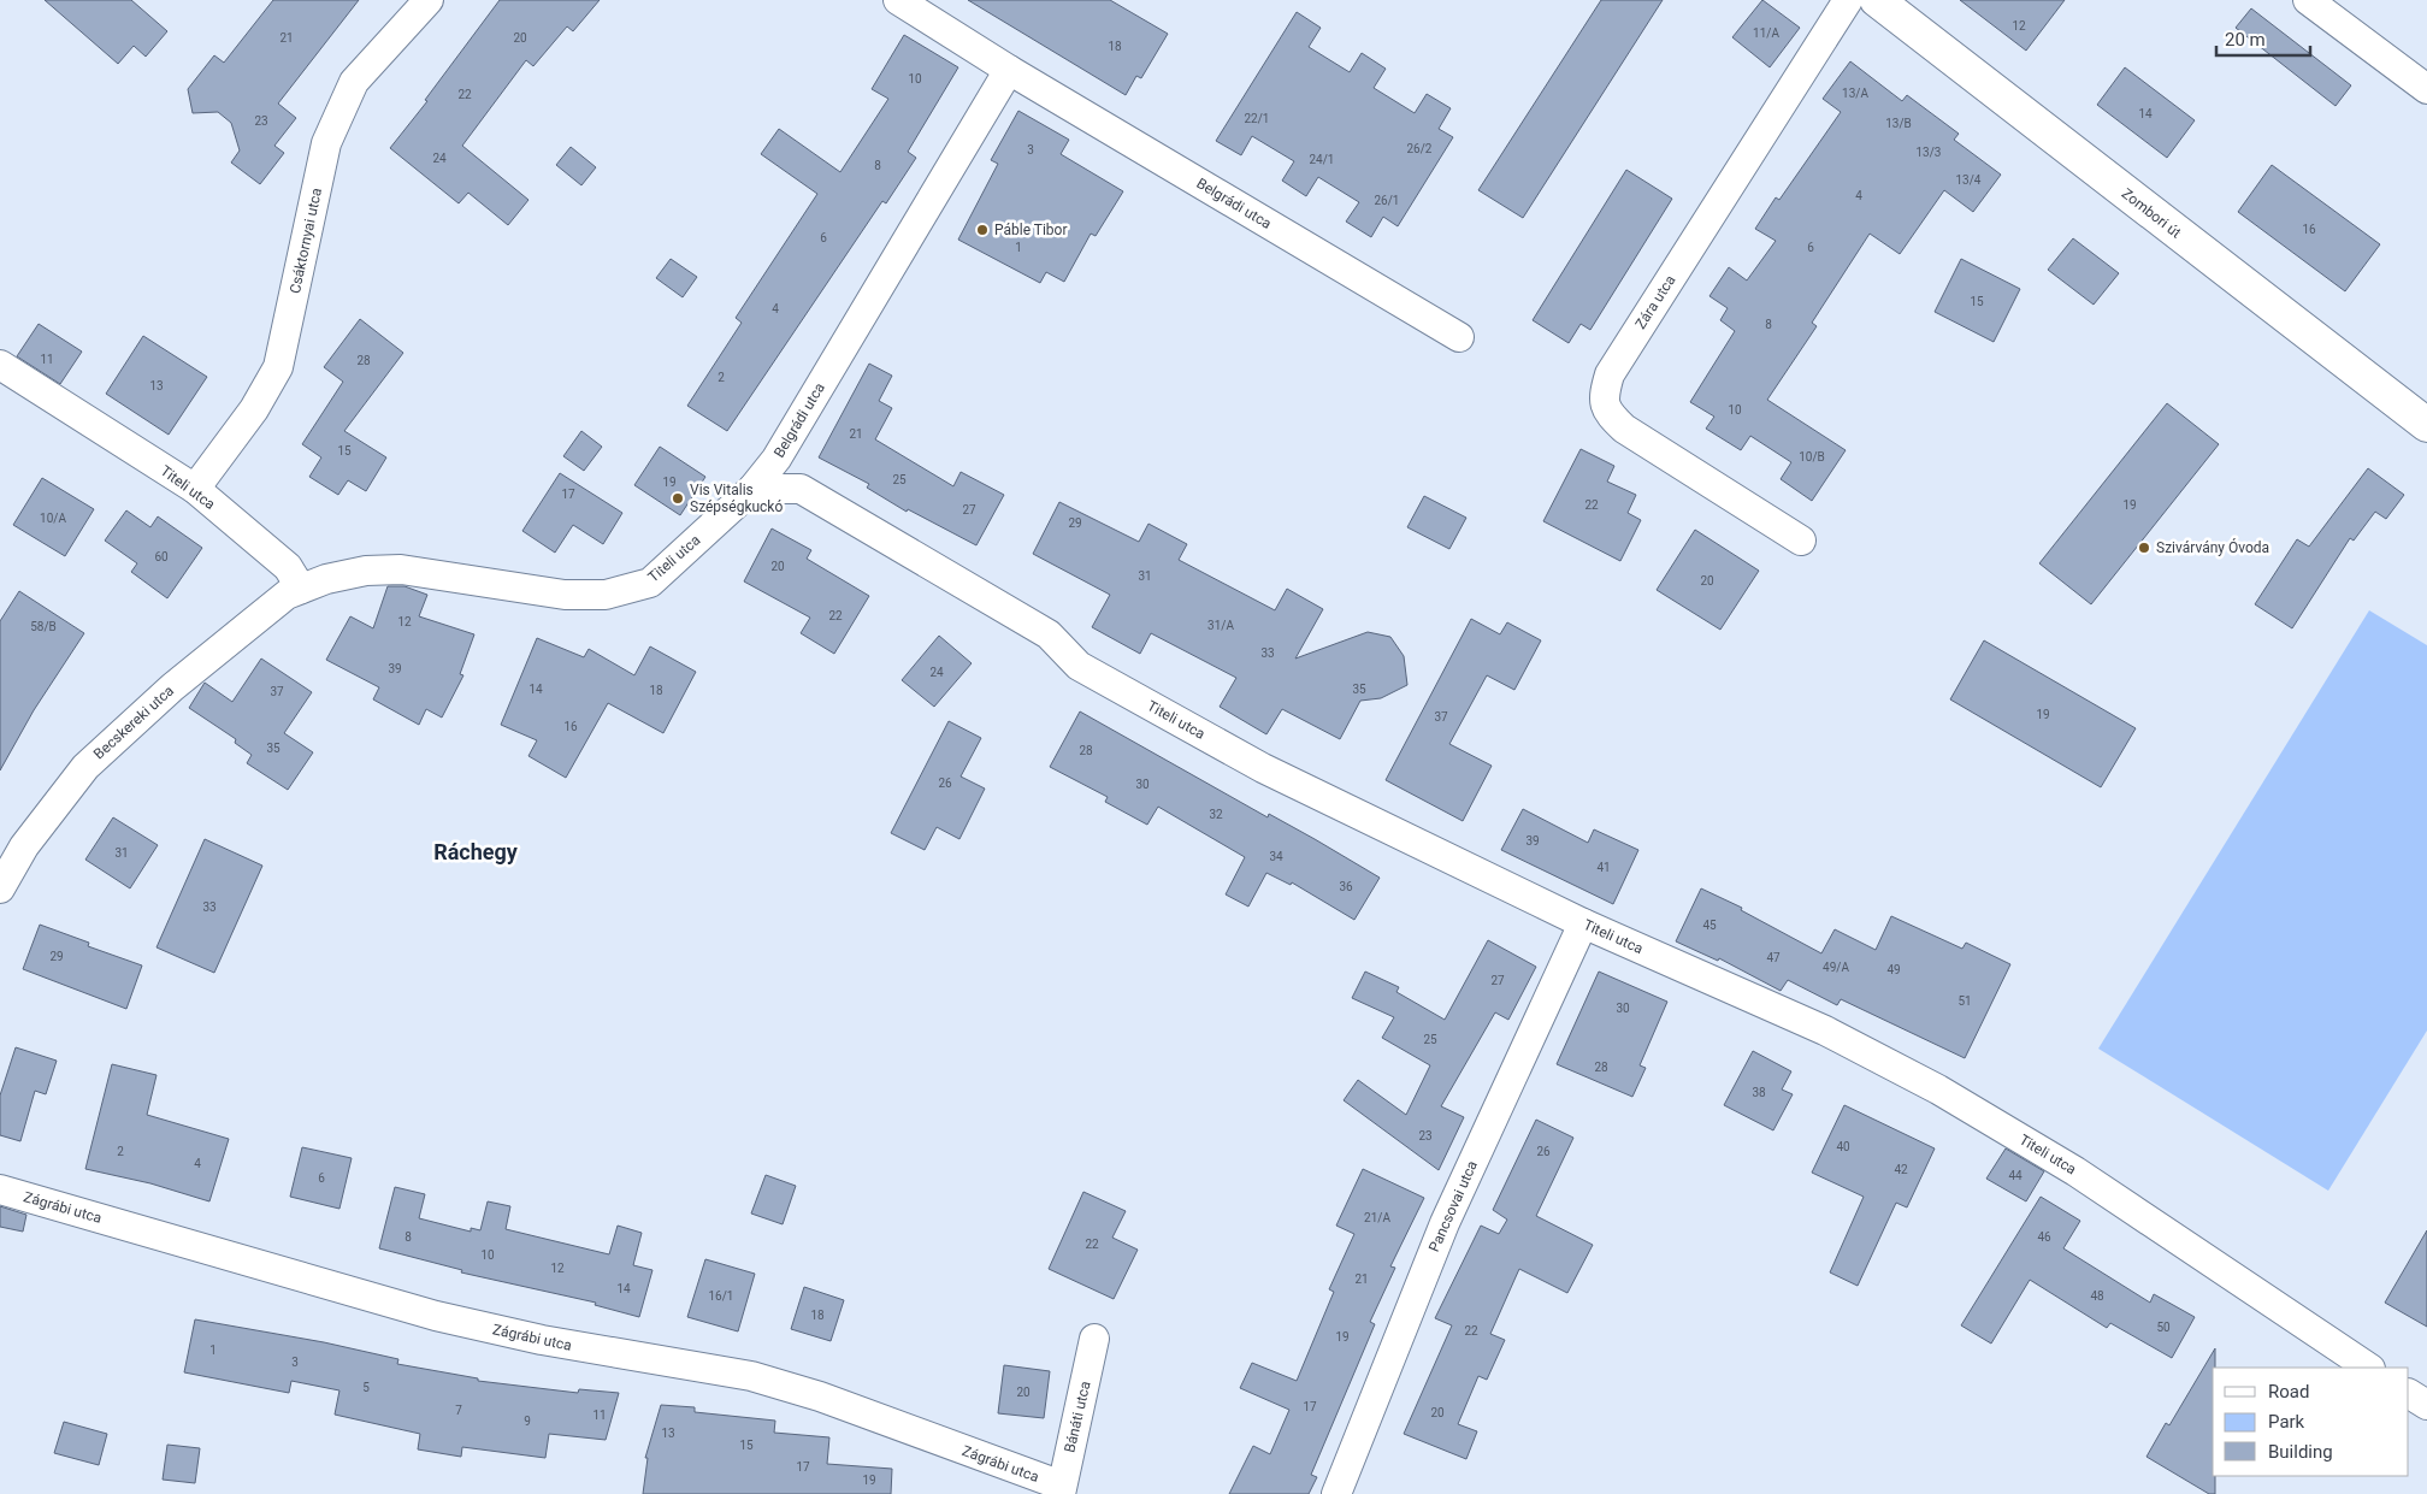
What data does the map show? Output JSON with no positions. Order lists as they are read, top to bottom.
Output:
{
  "streets": {
    "street": [
      "Belgrádi utca",
      "Zombori út",
      "Csáktornyai utca",
      "Zára utca",
      "Titeli utca",
      "Becskereki utca",
      "Pancsovai utca",
      "Zágrábi utca",
      "Bánáti utca"
    ]
  },
  "crossings": [
    ["Belgrádi utca", "Titeli utca"],
    ["Csáktornyai utca", "Titeli utca"],
    ["Titeli utca", "Becskereki utca"],
    ["Titeli utca", "Pancsovai utca"],
    ["Zágrábi utca", "Bánáti utca"]
  ],
  "districts": ["Ráchegy"],
  "places": ["Páble Tibor", "Vis Vitalis Szépségkuckó", "Szivárvány Óvoda"],
  "house_numbers": [
    "12",
    "11/A",
    "21",
    "20",
    "18",
    "10",
    "13/A",
    "22",
    "14",
    "22/1",
    "23",
    "13/B",
    "26/2",
    "3",
    "13/3",
    "24",
    "24/1",
    "8",
    "13/4",
    "4",
    "26/1",
    "16",
    "6",
    "1",
    "6",
    "15",
    "4",
    "8",
    "11",
    "28",
    "2",
    "13",
    "10",
    "21",
    "15",
    "10/B",
    "25",
    "19",
    "17",
    "22",
    "19",
    "27",
    "10/A",
    "29",
    "60",
    "20",
    "31",
    "20",
    "22",
    "12",
    "31/A",
    "58/B",
    "33",
    "39",
    "24",
    "14",
    "35",
    "18",
    "37",
    "19",
    "37",
    "16",
    "35",
    "28",
    "26",
    "30",
    "32",
    "39",
    "31",
    "34",
    "41",
    "36",
    "33",
    "45",
    "29",
    "47",
    "49/A",
    "49",
    "27",
    "51",
    "30",
    "25",
    "28",
    "38",
    "23",
    "40",
    "2",
    "26",
    "4",
    "42",
    "44",
    "6",
    "21/A",
    "8",
    "46",
    "22",
    "10",
    "12",
    "21",
    "14",
    "16/1",
    "48",
    "18",
    "50",
    "22",
    "19",
    "1",
    "3",
    "5",
    "20",
    "17",
    "7",
    "20",
    "11",
    "9",
    "13",
    "15",
    "17",
    "19"
  ],
  "legend": ["Road", "Park", "Building"],
  "scale_bar": "20 m"
}
